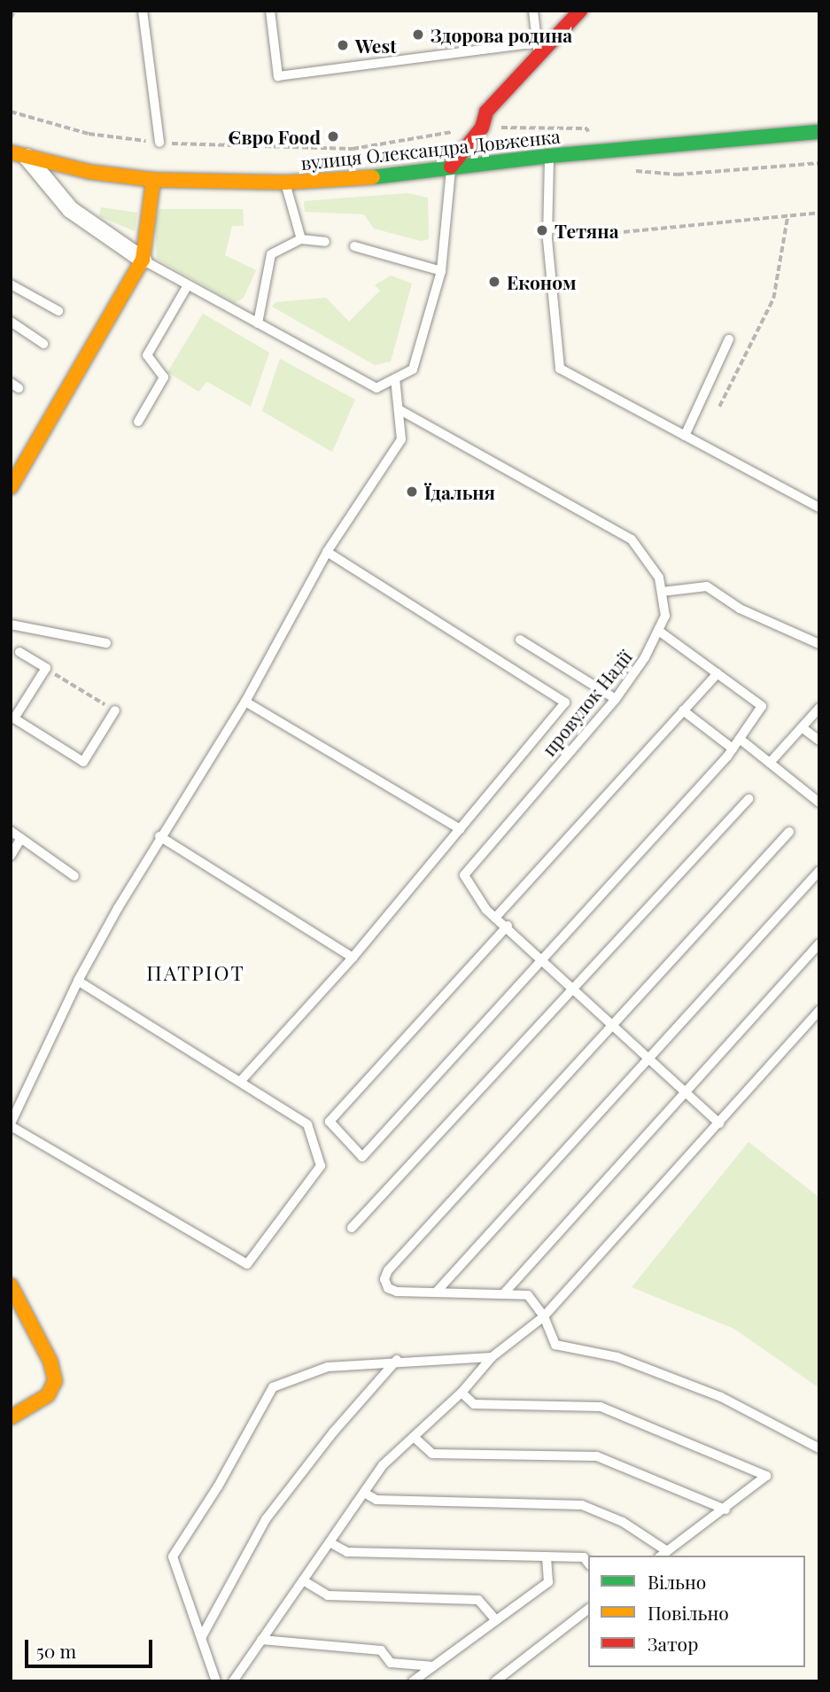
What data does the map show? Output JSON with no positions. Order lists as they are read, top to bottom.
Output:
{
  "streets": {
    "main road": ["вулиця Олександра Довженка"],
    "lane": ["провулок Надії"]
  },
  "districts": ["ПАТРІОТ"],
  "places": [
    "Здорова родина",
    "West",
    "Євро Food",
    "Тетяна",
    "Економ",
    "Їдальня"
  ],
  "legend": ["Вільно", "Повільно", "Затор"],
  "scale_bar": "50 m"
}
